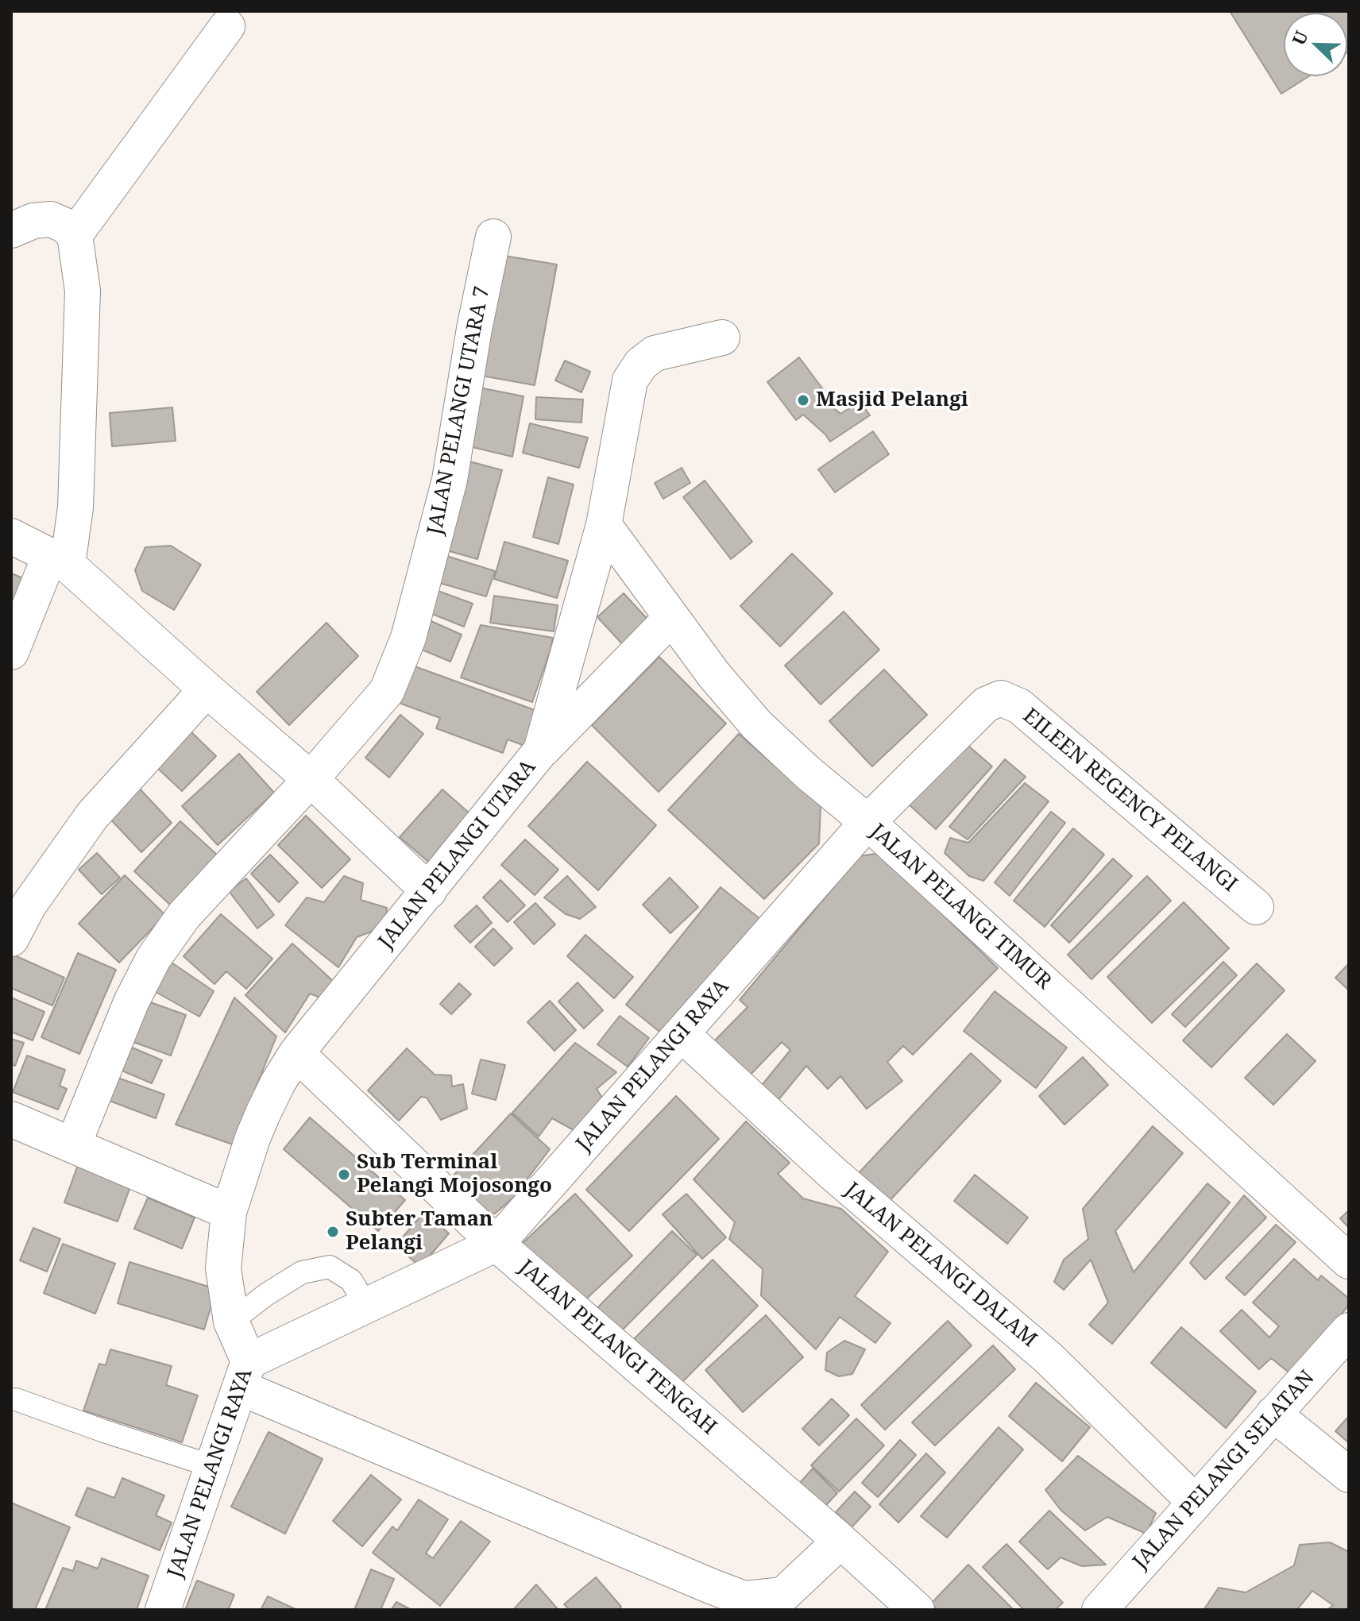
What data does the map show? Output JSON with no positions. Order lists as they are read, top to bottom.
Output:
{
  "streets": {
    "street": [
      "JALAN PELANGI UTARA 7",
      "EILEEN REGENCY PELANGI",
      "JALAN PELANGI UTARA",
      "JALAN PELANGI TIMUR",
      "JALAN PELANGI RAYA",
      "JALAN PELANGI DALAM",
      "JALAN PELANGI TENGAH",
      "JALAN PELANGI SELATAN"
    ]
  },
  "crossings": [
    ["EILEEN REGENCY PELANGI", "JALAN PELANGI RAYA"],
    ["JALAN PELANGI UTARA", "JALAN PELANGI TIMUR"],
    ["JALAN PELANGI UTARA", "JALAN PELANGI RAYA"],
    ["JALAN PELANGI UTARA", "JALAN PELANGI TENGAH"],
    ["JALAN PELANGI TIMUR", "JALAN PELANGI RAYA"],
    ["JALAN PELANGI RAYA", "JALAN PELANGI DALAM"],
    ["JALAN PELANGI RAYA", "JALAN PELANGI TENGAH"],
    ["JALAN PELANGI DALAM", "JALAN PELANGI SELATAN"]
  ],
  "places": ["Masjid Pelangi", "Sub Terminal Pelangi Mojosongo", "Subter Taman Pelangi"],
  "north": "top left"
}
